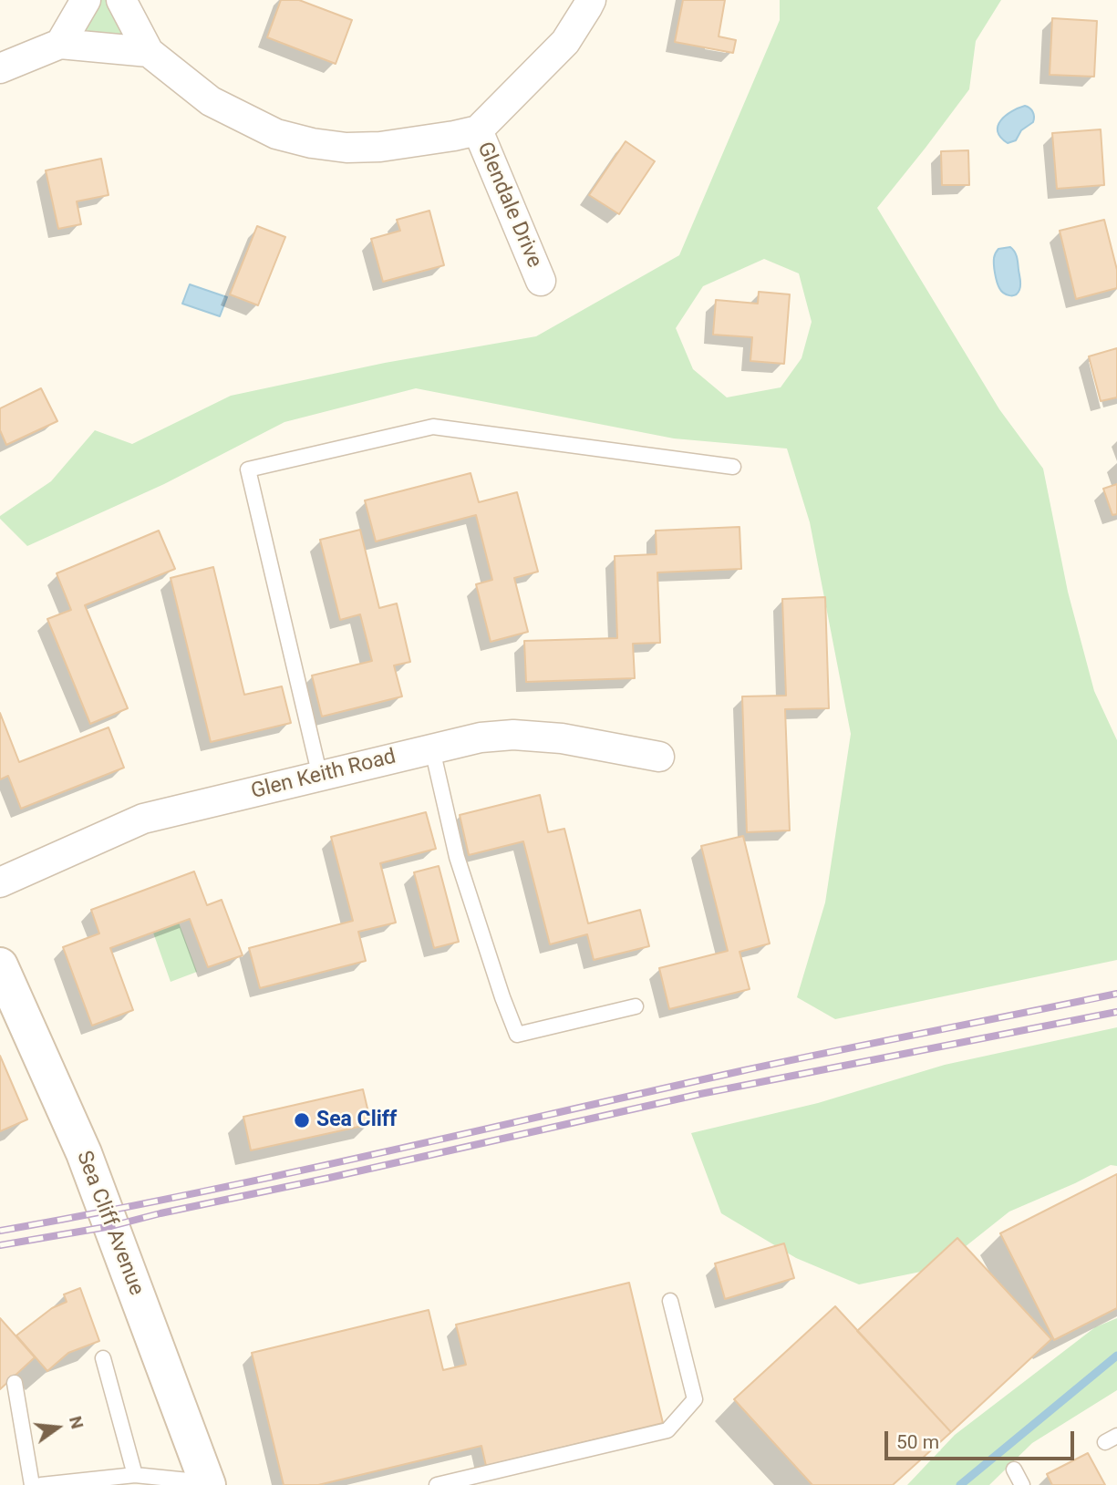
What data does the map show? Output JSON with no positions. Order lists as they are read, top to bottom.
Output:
{
  "streets": {
    "street": ["Glendale Drive", "Glen Keith Road", "Sea Cliff Avenue"]
  },
  "places": ["Sea Cliff"],
  "scale_bar": "50 m",
  "north": "right"
}
